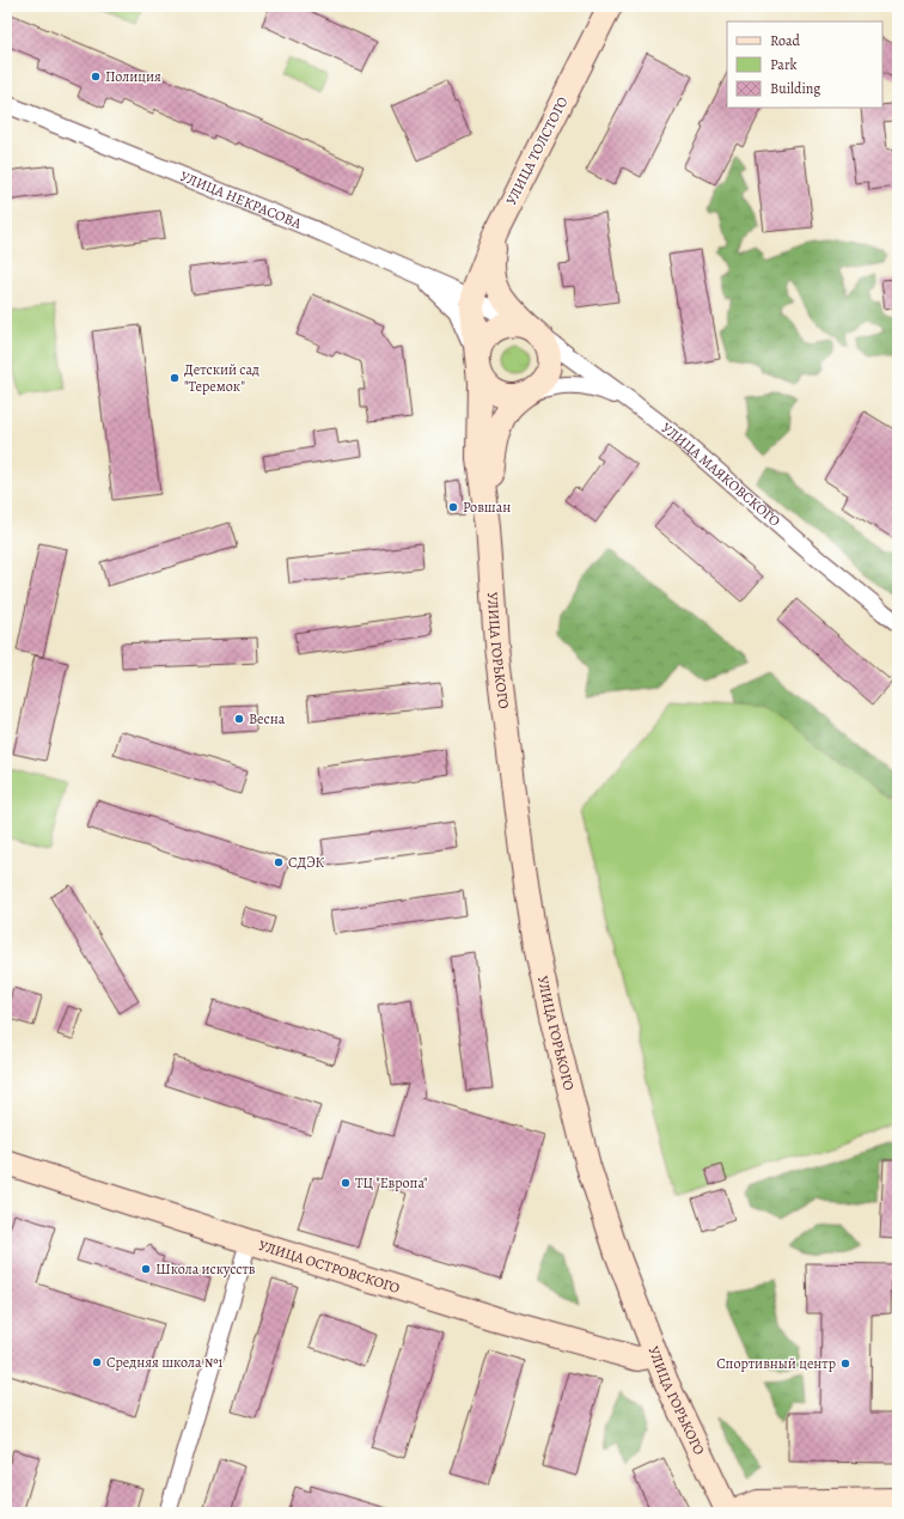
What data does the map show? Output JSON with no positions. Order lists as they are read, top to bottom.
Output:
{
  "streets": {
    "street": [
      "УЛИЦА ТОЛСТОГО",
      "УЛИЦА НЕКРАСОВА",
      "УЛИЦА МАЯКОВСКОГО",
      "УЛИЦА ГОРЬКОГО",
      "УЛИЦА ОСТРОВСКОГО"
    ]
  },
  "crossings": [
    ["УЛИЦА ТОЛСТОГО", "УЛИЦА НЕКРАСОВА"],
    ["УЛИЦА ТОЛСТОГО", "УЛИЦА МАЯКОВСКОГО"],
    ["УЛИЦА ТОЛСТОГО", "УЛИЦА ГОРЬКОГО"],
    ["УЛИЦА НЕКРАСОВА", "УЛИЦА МАЯКОВСКОГО"],
    ["УЛИЦА НЕКРАСОВА", "УЛИЦА ГОРЬКОГО"],
    ["УЛИЦА МАЯКОВСКОГО", "УЛИЦА ГОРЬКОГО"],
    ["УЛИЦА ГОРЬКОГО", "УЛИЦА ОСТРОВСКОГО"]
  ],
  "places": [
    "Полиция",
    "Детский сад \"Теремок\"",
    "Ровшан",
    "Весна",
    "СДЭК",
    "ТЦ \"Европа\"",
    "Школа искусств",
    "Средняя школа №1",
    "Спортивный центр"
  ],
  "legend": ["Road", "Park", "Building"]
}
